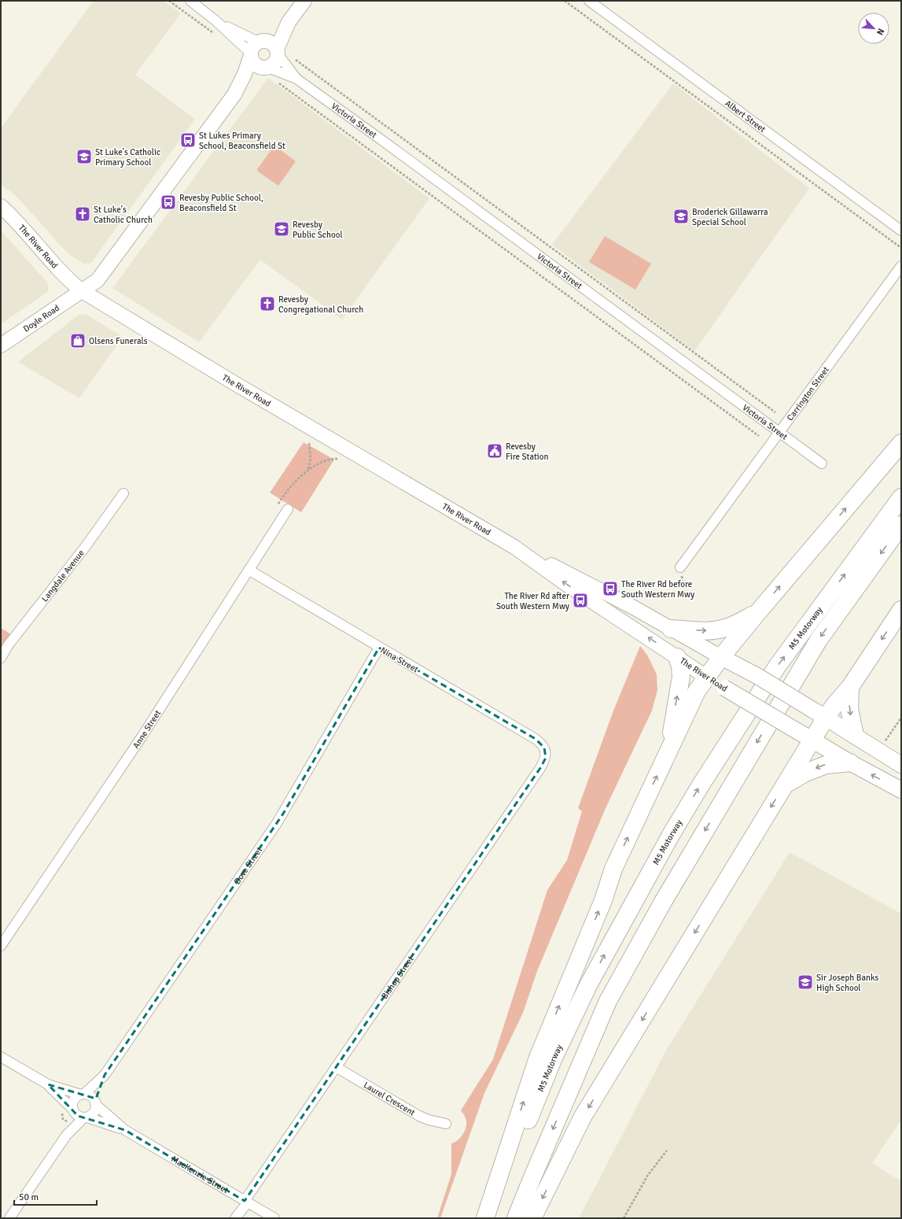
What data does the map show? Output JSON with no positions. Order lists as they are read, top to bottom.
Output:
{
  "streets": {
    "highway": ["M5 Motorway"],
    "main road": ["The River Road", "Doyle Road"],
    "street": [
      "Albert Street",
      "Victoria Street",
      "Carrington Street",
      "Langdale Avenue",
      "Nina Street",
      "Anne Street",
      "Dove Street",
      "Bishop Street",
      "Laurel Crescent",
      "MacKenzie Street"
    ]
  },
  "crossings": [
    ["Victoria Street", "Carrington Street"],
    ["The River Road", "Doyle Road"],
    ["Nina Street", "Anne Street"],
    ["Nina Street", "Dove Street"],
    ["Nina Street", "Bishop Street"],
    ["Dove Street", "MacKenzie Street"],
    ["Bishop Street", "Laurel Crescent"],
    ["Bishop Street", "MacKenzie Street"]
  ],
  "places": {
    "bus stop": [
      "St Lukes Primary School, Beaconsfield St",
      "Revesby Public School, Beaconsfield St",
      "The River Rd before South Western Mwy",
      "The River Rd after South Western Mwy"
    ],
    "school or university": [
      "St Luke's Catholic Primary School",
      "Broderick Gillawarra Special School",
      "Revesby Public School",
      "Sir Joseph Banks High School"
    ],
    "church": ["St Luke's Catholic Church", "Revesby Congregational Church"],
    "shop": ["Olsens Funerals"],
    "public building": ["Revesby Fire Station"]
  },
  "scale_bar": "50 m",
  "north": "bottom right"
}
